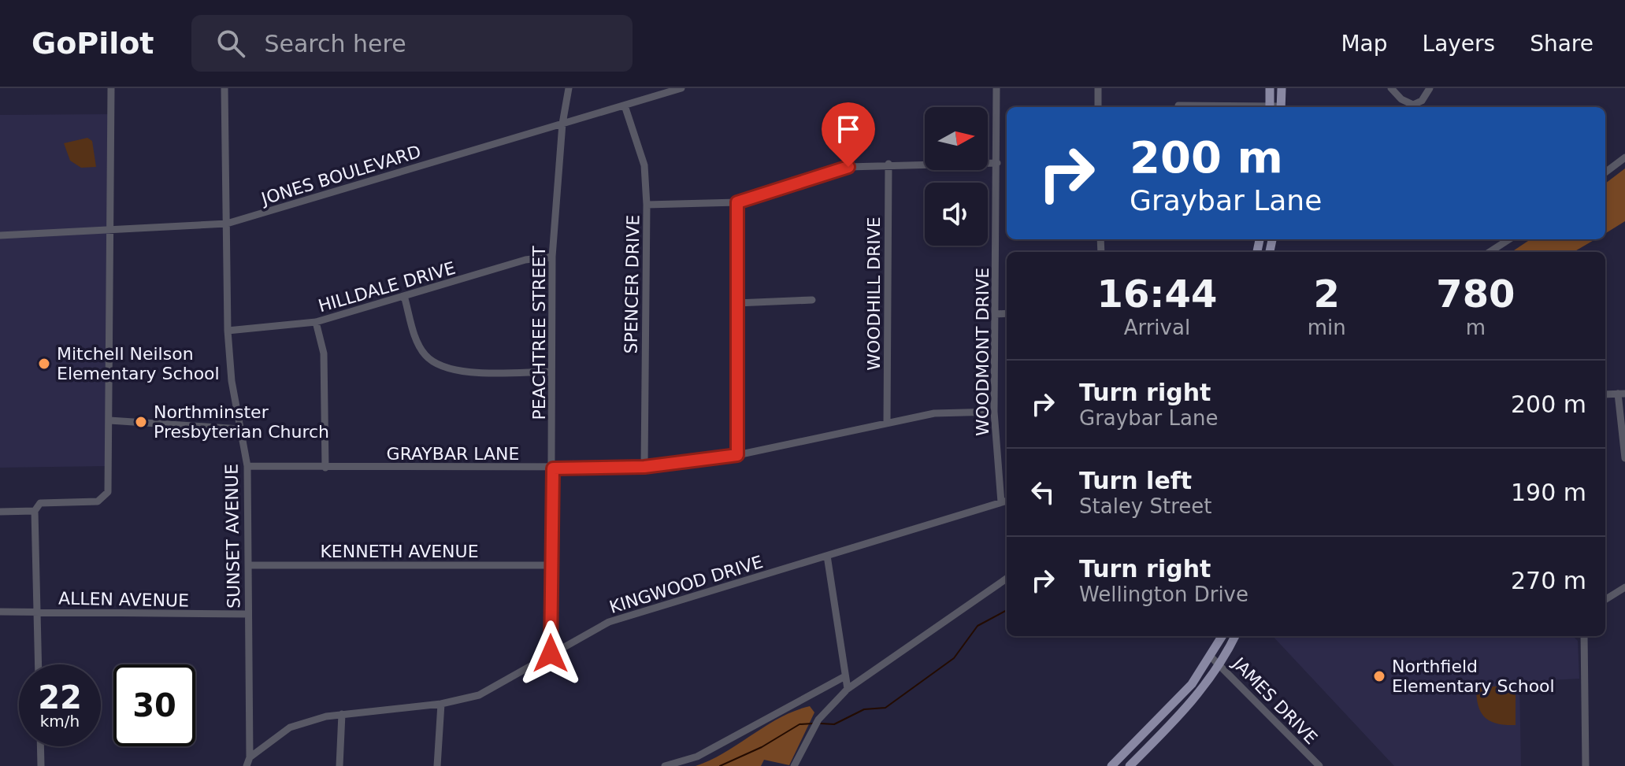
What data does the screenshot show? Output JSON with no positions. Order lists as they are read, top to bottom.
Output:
{
  "streets": {
    "street": [
      "JONES BOULEVARD",
      "SPENCER DRIVE",
      "HILLDALE DRIVE",
      "WOODHILL DRIVE",
      "PEACHTREE STREET",
      "WOODMONT DRIVE",
      "GRAYBAR LANE",
      "SUNSET AVENUE",
      "KENNETH AVENUE",
      "KINGWOOD DRIVE",
      "ALLEN AVENUE",
      "JAMES DRIVE"
    ]
  },
  "crossings": [
    ["JONES BOULEVARD", "SPENCER DRIVE"],
    ["JONES BOULEVARD", "PEACHTREE STREET"],
    ["JONES BOULEVARD", "SUNSET AVENUE"],
    ["SPENCER DRIVE", "GRAYBAR LANE"],
    ["HILLDALE DRIVE", "PEACHTREE STREET"],
    ["HILLDALE DRIVE", "SUNSET AVENUE"],
    ["WOODHILL DRIVE", "GRAYBAR LANE"],
    ["PEACHTREE STREET", "GRAYBAR LANE"],
    ["PEACHTREE STREET", "KENNETH AVENUE"],
    ["PEACHTREE STREET", "KINGWOOD DRIVE"],
    ["WOODMONT DRIVE", "GRAYBAR LANE"],
    ["WOODMONT DRIVE", "KINGWOOD DRIVE"],
    ["GRAYBAR LANE", "SUNSET AVENUE"],
    ["SUNSET AVENUE", "KENNETH AVENUE"],
    ["SUNSET AVENUE", "KINGWOOD DRIVE"],
    ["SUNSET AVENUE", "ALLEN AVENUE"]
  ],
  "places": ["Mitchell Neilson Elementary School", "Northminster Presbyterian Church", "Northfield Elementary School"],
  "north": "right",
  "page": {
    "header": "GoPilot",
    "search": "Search here",
    "nav": ["Map", "Layers", "Share"],
    "turn": ["200 m", "Graybar Lane"],
    "eta": [
      "16:44",
      "Arrival",
      "2",
      "min",
      "780",
      "m"
    ],
    "list": [
      {
        "name": "Turn right",
        "note": "Graybar Lane",
        "value": "200 m"
      },
      {
        "name": "Turn left",
        "note": "Staley Street",
        "value": "190 m"
      },
      {
        "name": "Turn right",
        "note": "Wellington Drive",
        "value": "270 m"
      }
    ],
    "speed": "22 km/h",
    "limit": "30"
  }
}
